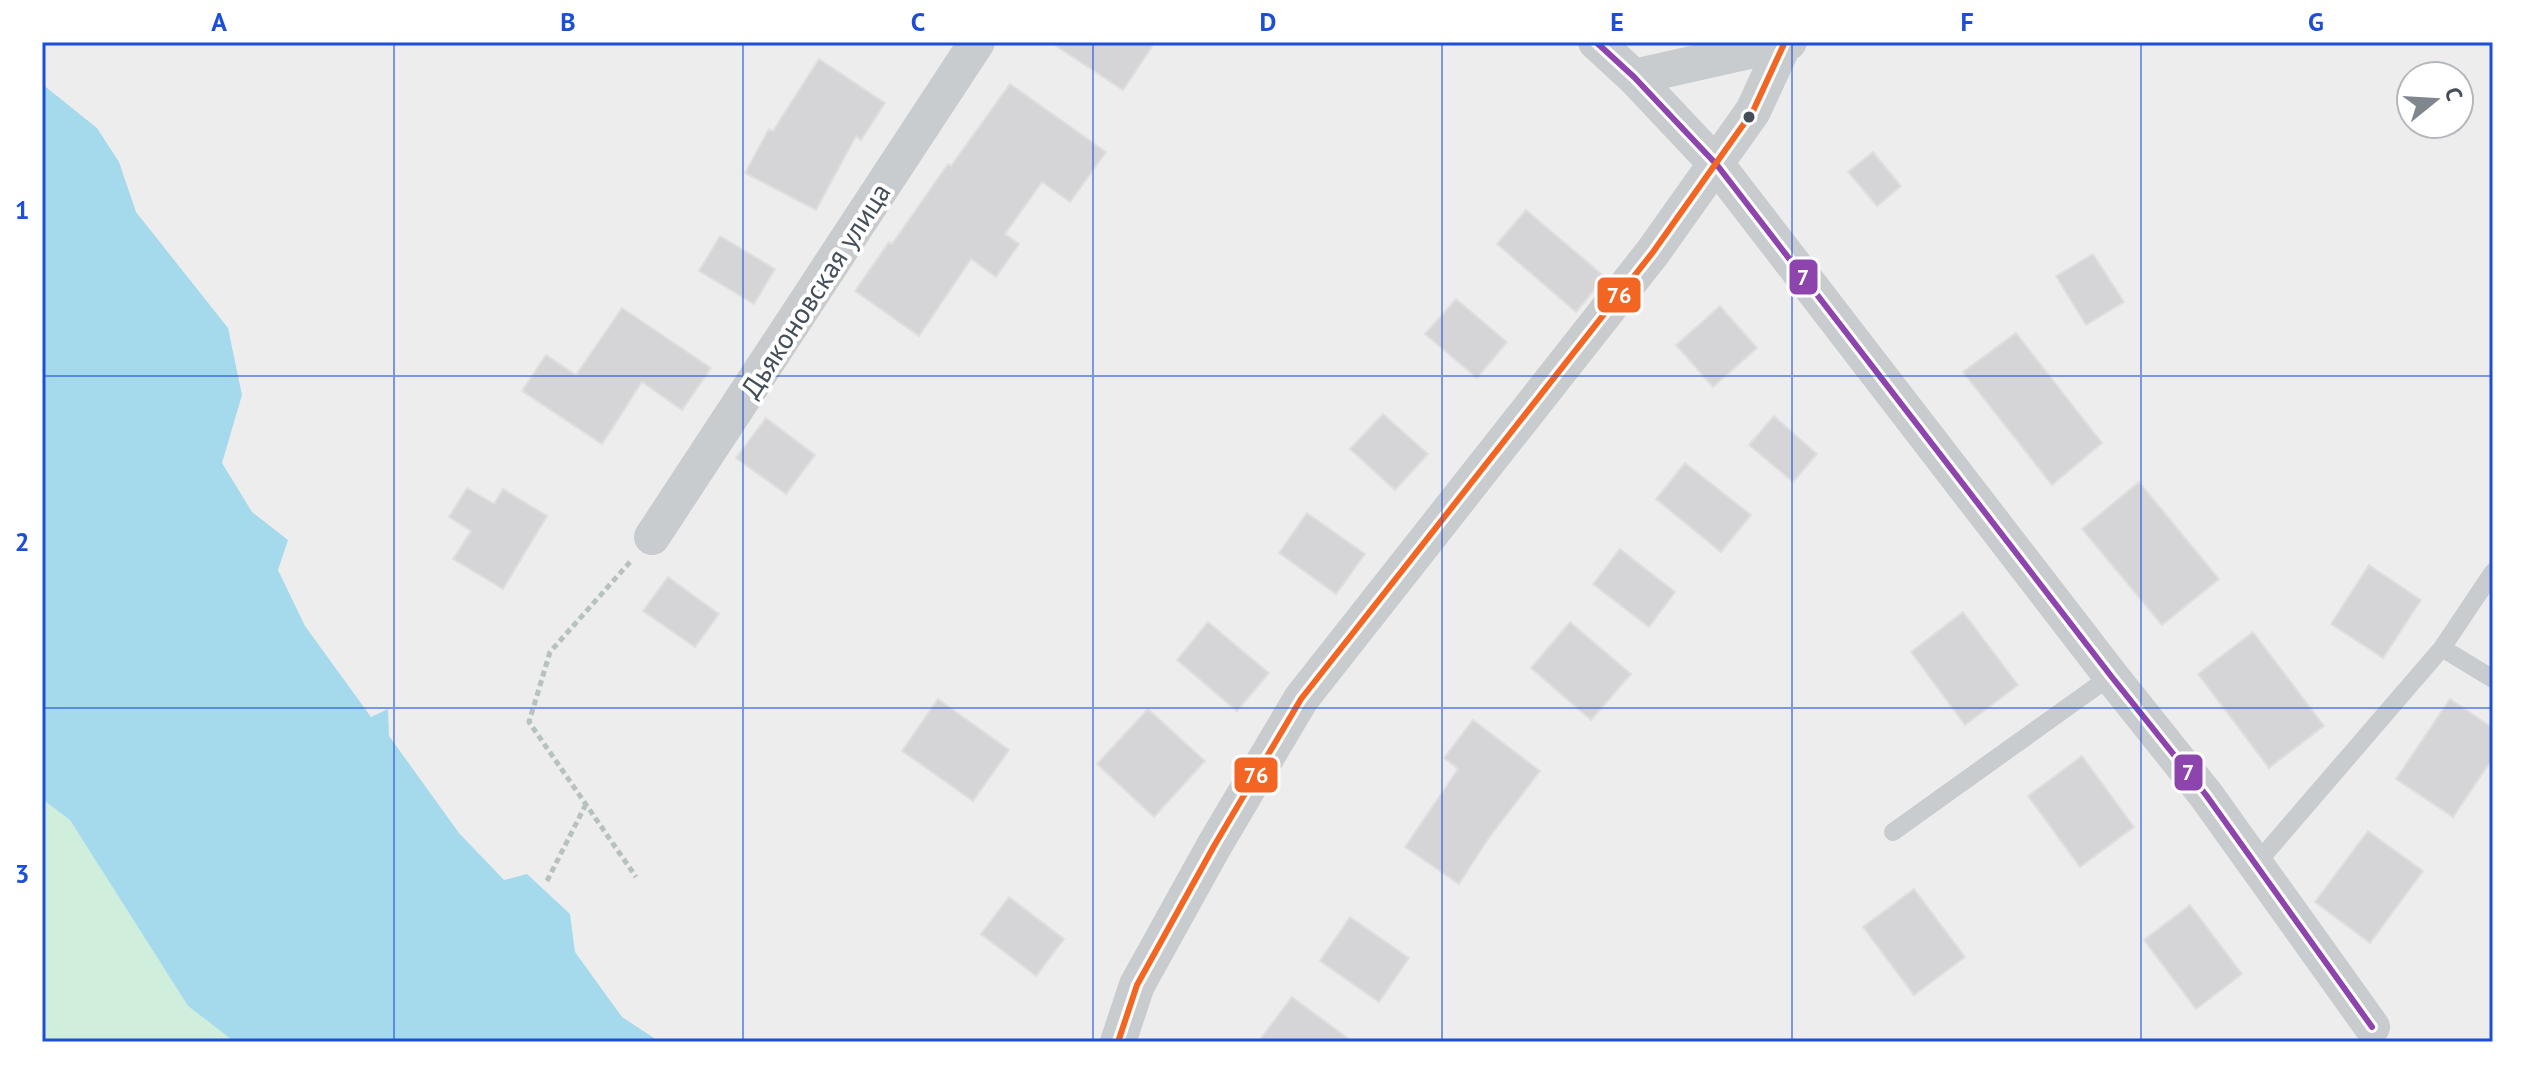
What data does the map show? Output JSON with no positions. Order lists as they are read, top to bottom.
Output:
{
  "streets": {
    "street": ["Дьяконовская улица"]
  },
  "lines": ["transit line 7", "transit line 76"],
  "north": "right",
  "grid": {
    "columns": [
      "A",
      "B",
      "C",
      "D",
      "E",
      "F",
      "G"
    ],
    "rows": ["1", "2", "3"]
  }
}
